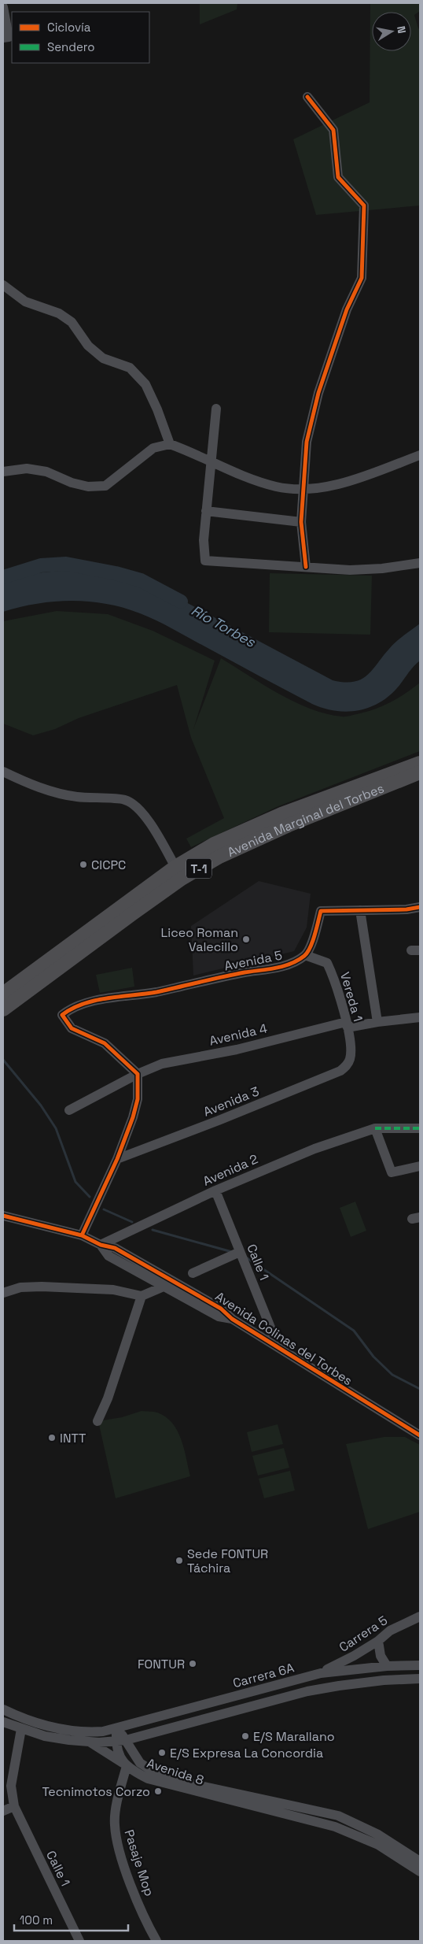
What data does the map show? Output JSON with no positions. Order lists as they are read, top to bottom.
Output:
{
  "streets": {
    "highway": ["Avenida Marginal del Torbes", "T-1"],
    "street": [
      "Avenida 5",
      "Vereda 1",
      "Avenida 4",
      "Avenida 3",
      "Avenida 2",
      "Calle 1",
      "Avenida Colinas del Torbes",
      "Carrera 5",
      "Carrera 6A",
      "Avenida 8",
      "Pasaje Mop"
    ]
  },
  "crossings": [
    ["Avenida 5", "Vereda 1"],
    ["Avenida 5", "Avenida 4"],
    ["Vereda 1", "Avenida 4"],
    ["Vereda 1", "Avenida 3"],
    ["Avenida 2", "Calle 1"],
    ["Avenida 2", "Avenida Colinas del Torbes"],
    ["Calle 1", "Avenida Colinas del Torbes"],
    ["Carrera 5", "Carrera 6A"],
    ["Carrera 6A", "Avenida 8"],
    ["Avenida 8", "Pasaje Mop"]
  ],
  "water": ["Río Torbes"],
  "places": [
    "CICPC",
    "Liceo Roman Valecillo",
    "INTT",
    "Sede FONTUR Táchira",
    "FONTUR",
    "E/S Marallano",
    "E/S Expresa La Concordia",
    "Tecnimotos Corzo"
  ],
  "legend": ["Ciclovía", "Sendero"],
  "scale_bar": "100 m",
  "north": "right"
}
